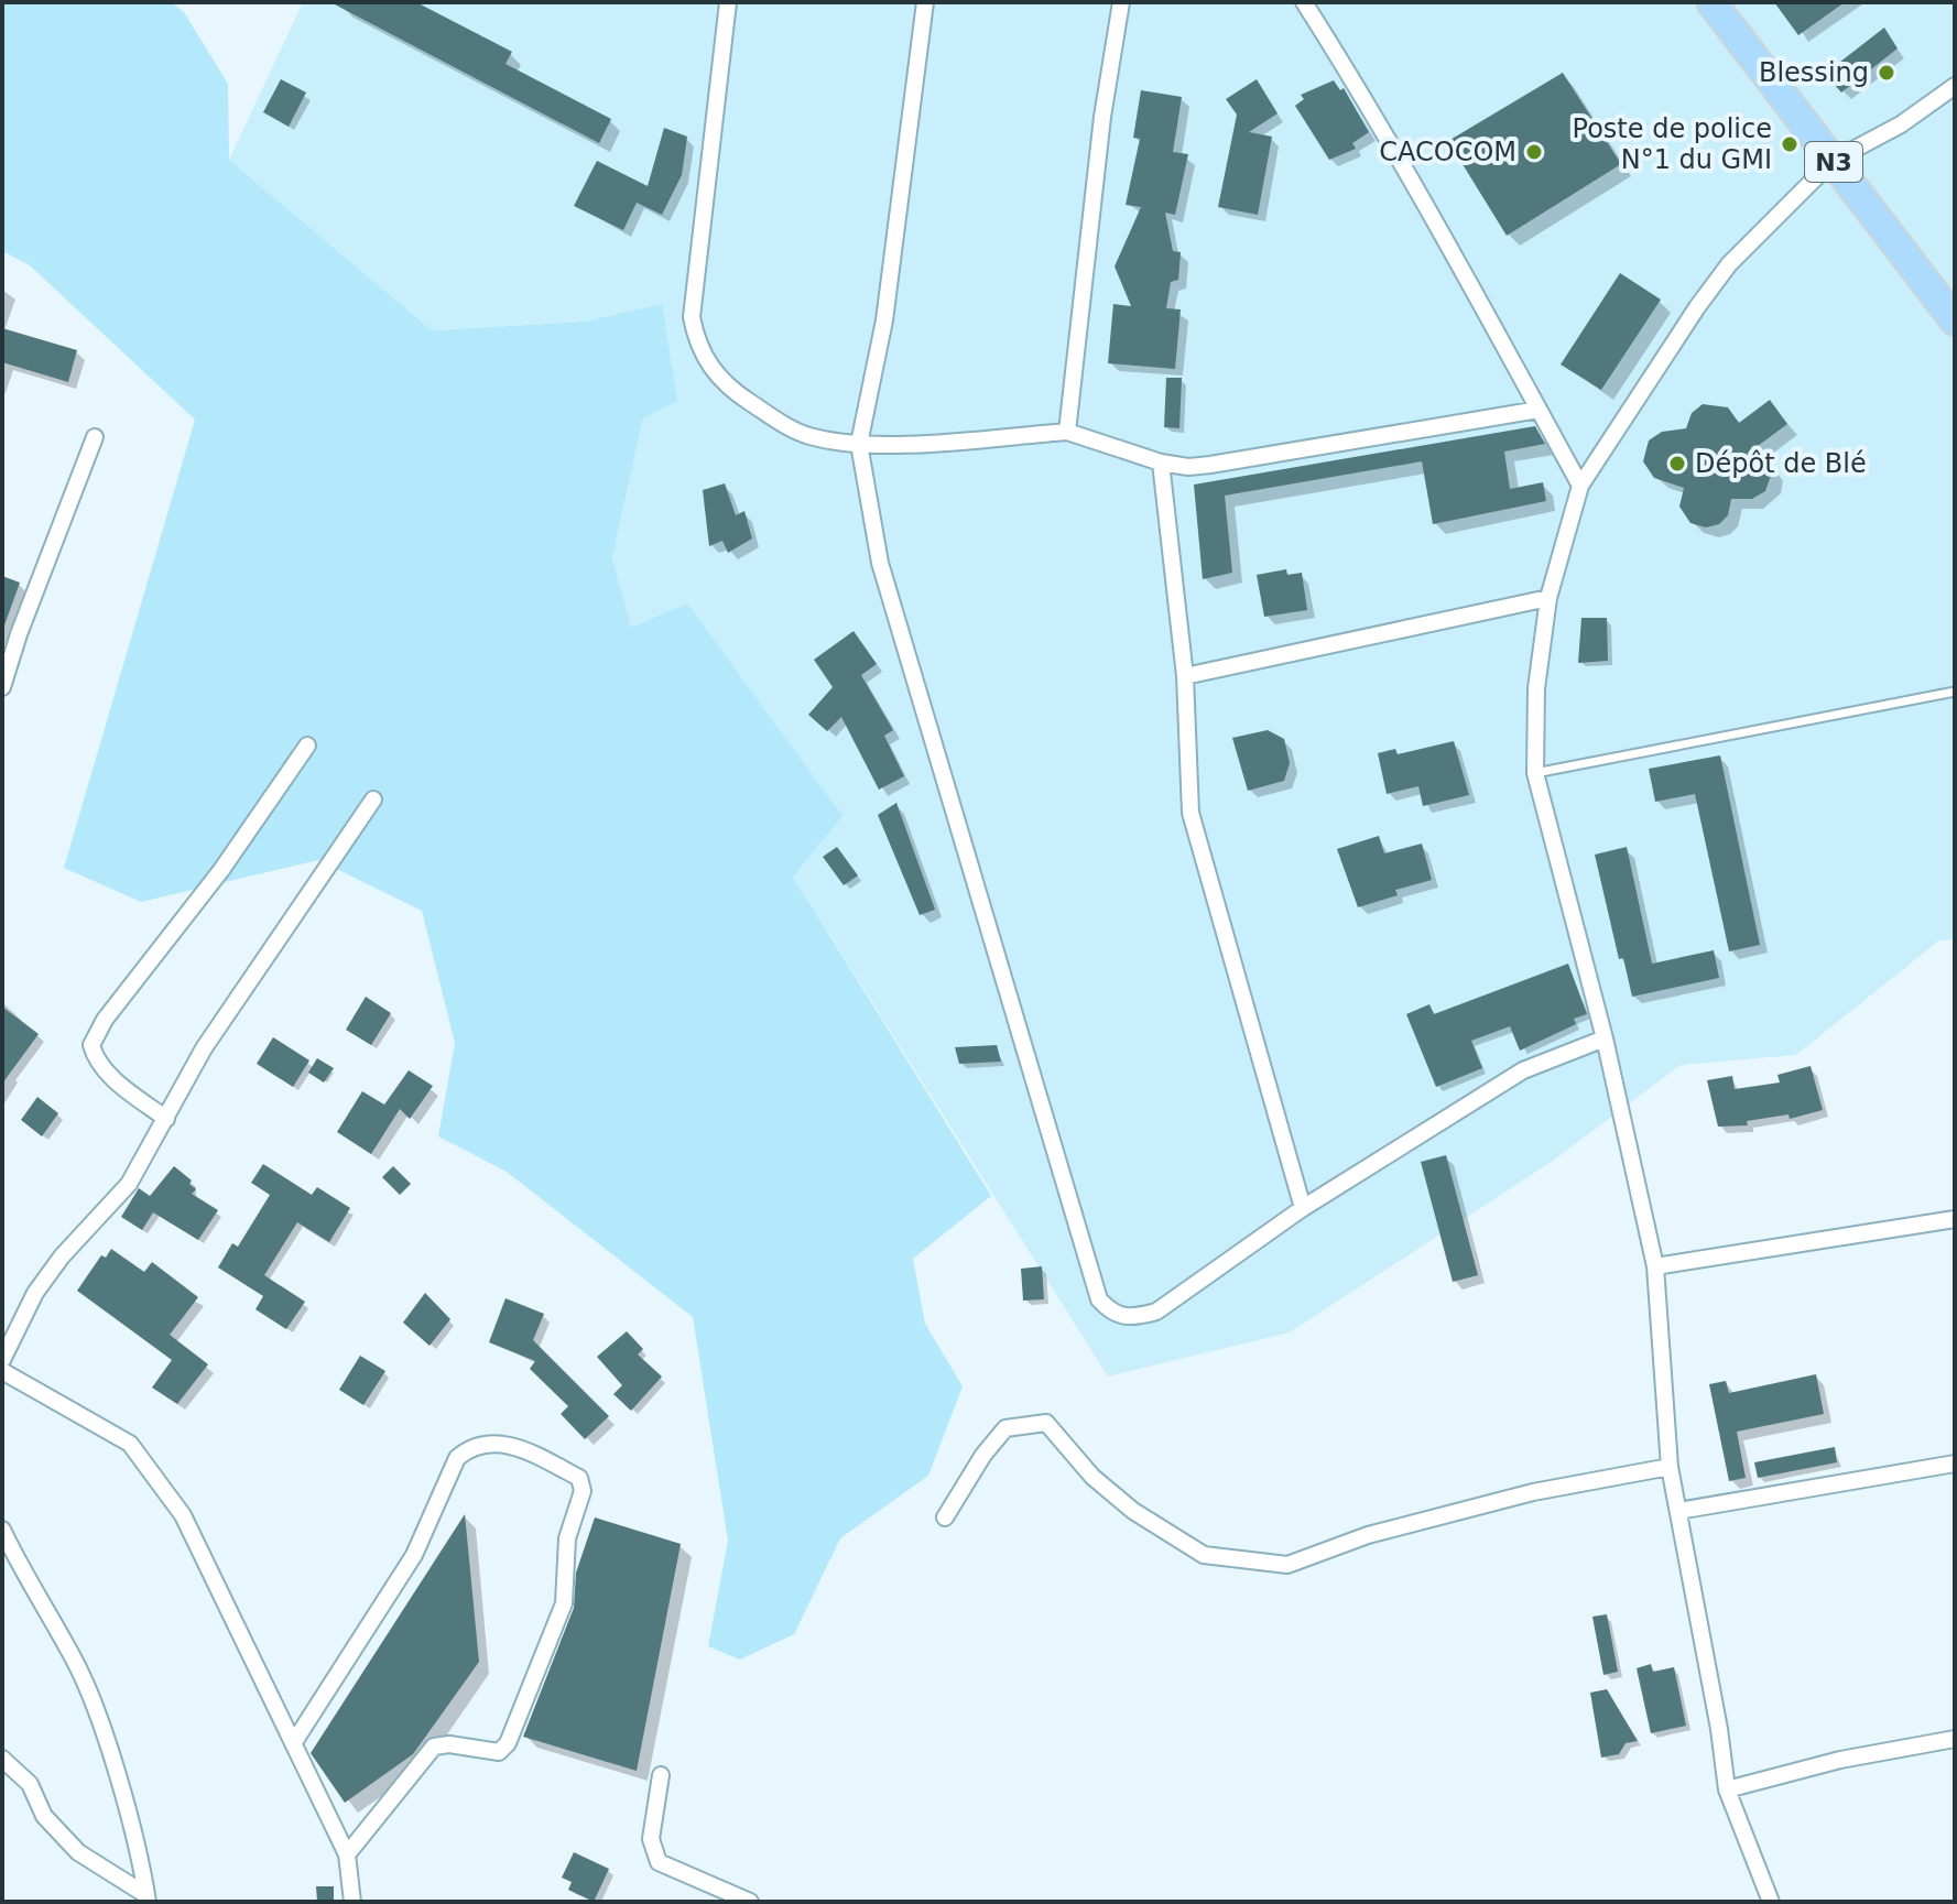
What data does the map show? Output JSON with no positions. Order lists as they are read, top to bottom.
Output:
{
  "streets": {
    "highway": ["N3"]
  },
  "places": [
    "Blessing",
    "Poste de police N°1 du GMI",
    "CACOCOM",
    "Dépôt de Blé"
  ]
}
